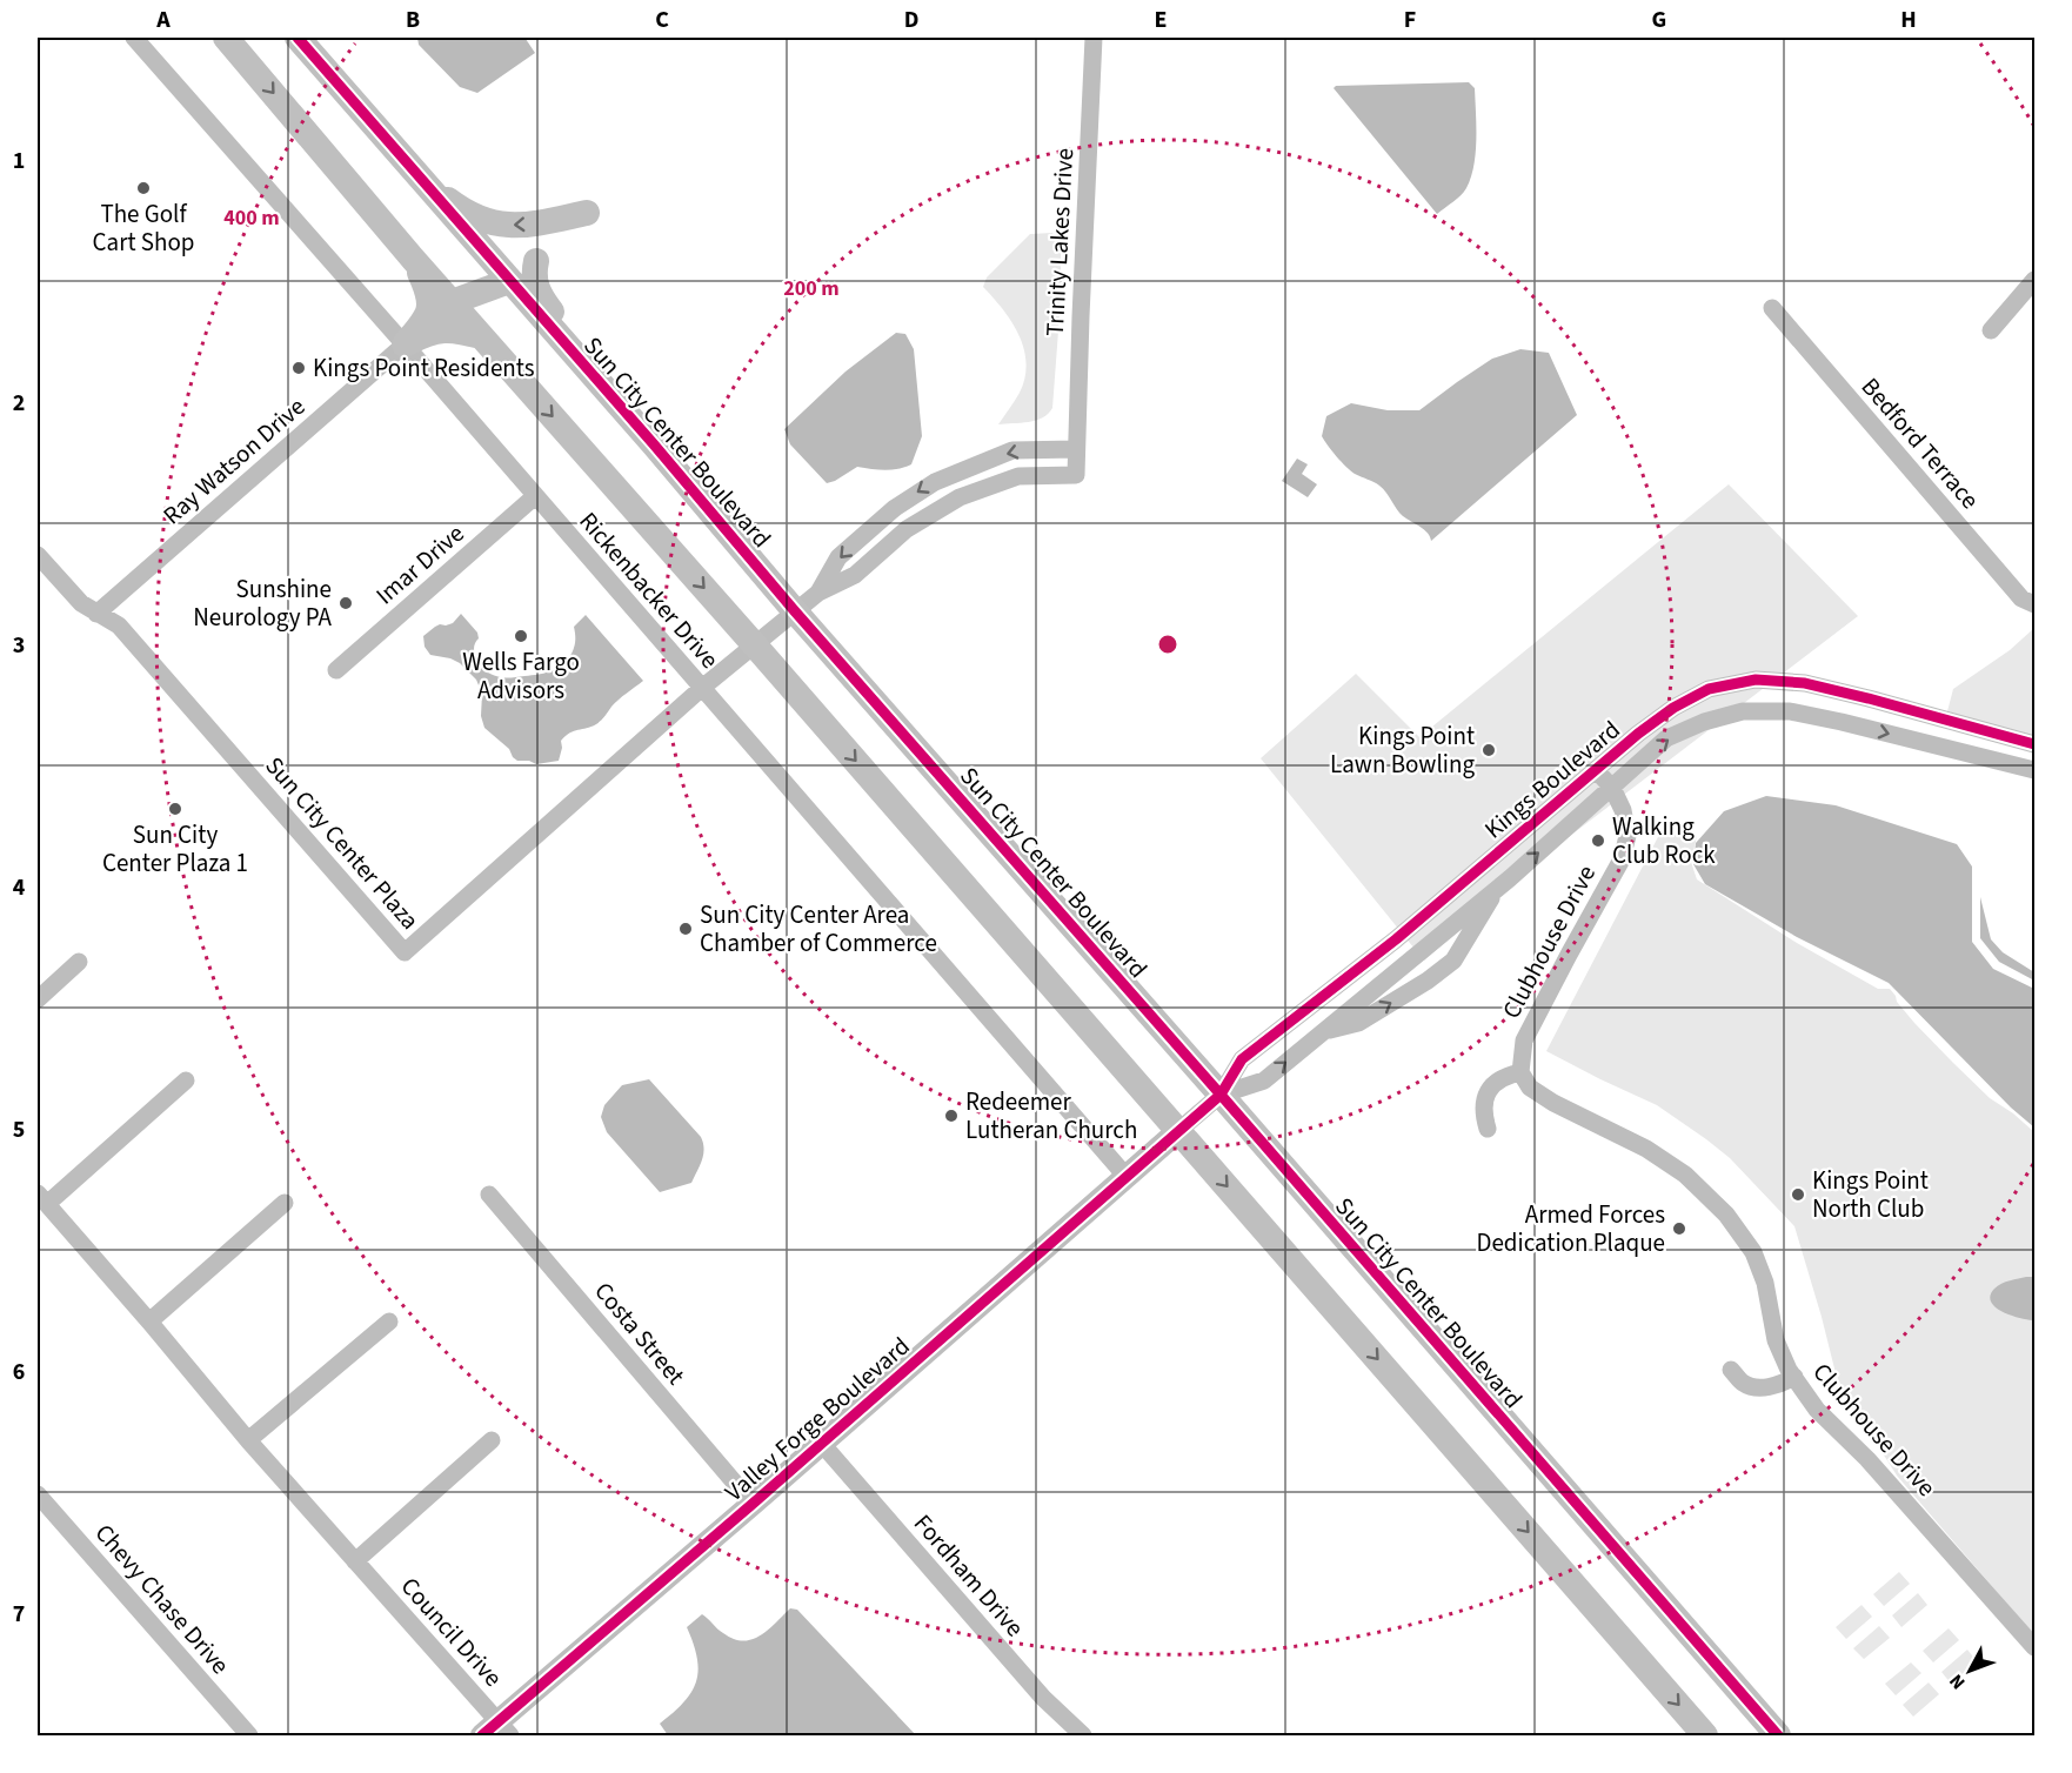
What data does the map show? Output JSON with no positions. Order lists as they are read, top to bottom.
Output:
{
  "streets": {
    "main road": ["Sun City Center Boulevard"],
    "street": [
      "Trinity Lakes Drive",
      "Bedford Terrace",
      "Ray Watson Drive",
      "Imar Drive",
      "Rickenbacker Drive",
      "Kings Boulevard",
      "Sun City Center Plaza",
      "Clubhouse Drive",
      "Costa Street",
      "Valley Forge Boulevard",
      "Fordham Drive",
      "Chevy Chase Drive",
      "Council Drive"
    ]
  },
  "crossings": [
    ["Trinity Lakes Drive", "Sun City Center Boulevard"],
    ["Trinity Lakes Drive", "Sun City Center Plaza"],
    ["Sun City Center Boulevard", "Kings Boulevard"],
    ["Ray Watson Drive", "Rickenbacker Drive"],
    ["Ray Watson Drive", "Sun City Center Plaza"],
    ["Imar Drive", "Rickenbacker Drive"],
    ["Rickenbacker Drive", "Sun City Center Plaza"],
    ["Rickenbacker Drive", "Valley Forge Boulevard"],
    ["Kings Boulevard", "Clubhouse Drive"],
    ["Kings Boulevard", "Valley Forge Boulevard"],
    ["Costa Street", "Valley Forge Boulevard"],
    ["Valley Forge Boulevard", "Fordham Drive"],
    ["Valley Forge Boulevard", "Council Drive"]
  ],
  "places": [
    "The Golf Cart Shop",
    "Kings Point Residents",
    "Sunshine Neurology PA",
    "Wells Fargo Advisors",
    "Kings Point Lawn Bowling",
    "Sun City Center Plaza 1",
    "Walking Club Rock",
    "Sun City Center Area Chamber of Commerce",
    "Redeemer Lutheran Church",
    "Kings Point North Club",
    "Armed Forces Dedication Plaque"
  ],
  "north": "bottom left",
  "grid": {
    "columns": [
      "A",
      "B",
      "C",
      "D",
      "E",
      "F",
      "G",
      "H"
    ],
    "rows": [
      "1",
      "2",
      "3",
      "4",
      "5",
      "6",
      "7"
    ]
  },
  "rings": ["400 m", "200 m"]
}
